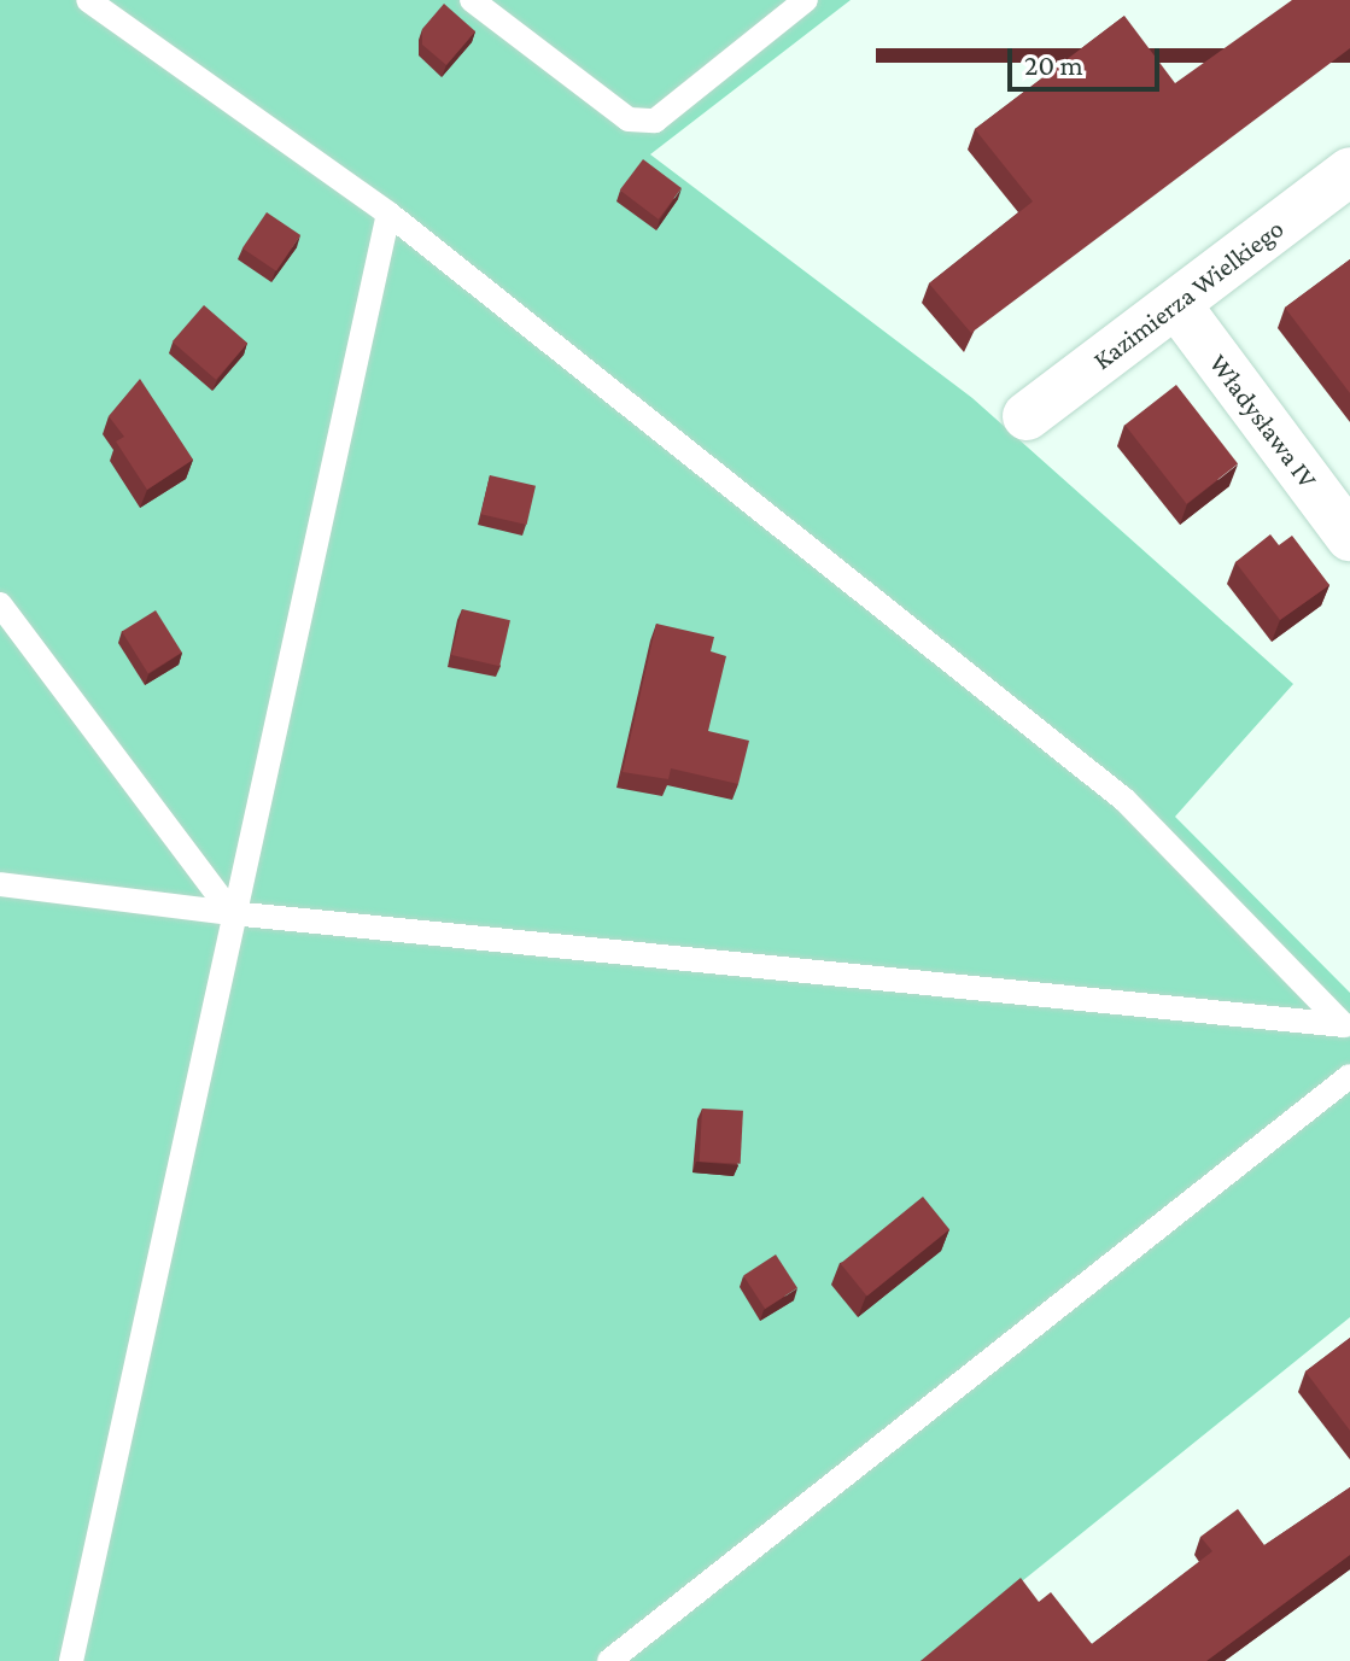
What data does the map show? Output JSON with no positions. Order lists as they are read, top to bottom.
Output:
{
  "streets": {
    "street": ["Kazimierza Wielkiego", "Władysława IV"]
  },
  "crossings": [
    ["Kazimierza Wielkiego", "Władysława IV"]
  ],
  "scale_bar": "20 m"
}
